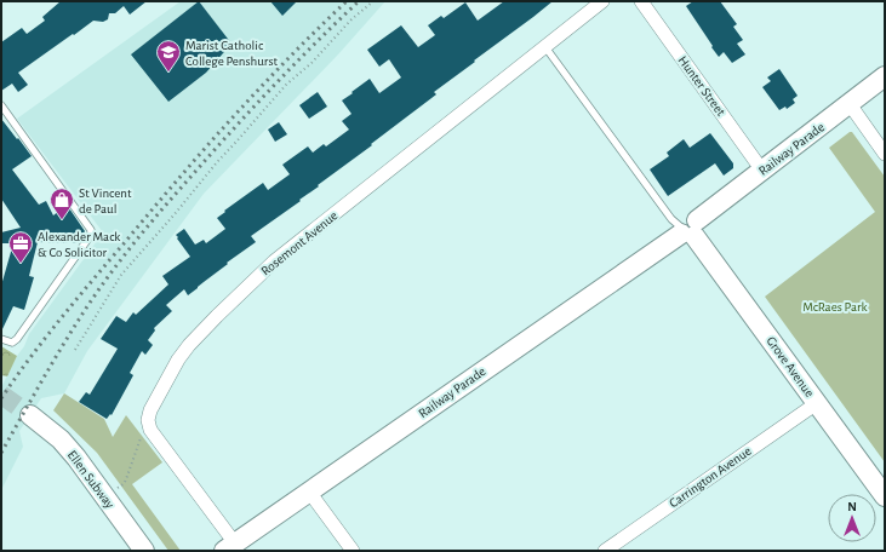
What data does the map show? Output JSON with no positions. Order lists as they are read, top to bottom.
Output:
{
  "streets": {
    "street": [
      "Hunter Street",
      "Railway Parade",
      "Rosemont Avenue",
      "Grove Avenue",
      "Carrington Avenue",
      "Ellen Subway"
    ]
  },
  "crossings": [
    ["Hunter Street", "Railway Parade"],
    ["Railway Parade", "Rosemont Avenue"],
    ["Railway Parade", "Grove Avenue"],
    ["Grove Avenue", "Carrington Avenue"]
  ],
  "parks": ["McRaes Park"],
  "places": {
    "school or university": ["Marist Catholic College Penshurst"],
    "shop": ["St Vincent de Paul"],
    "office": ["Alexander Mack & Co Solicitor"]
  },
  "north": "top"
}
